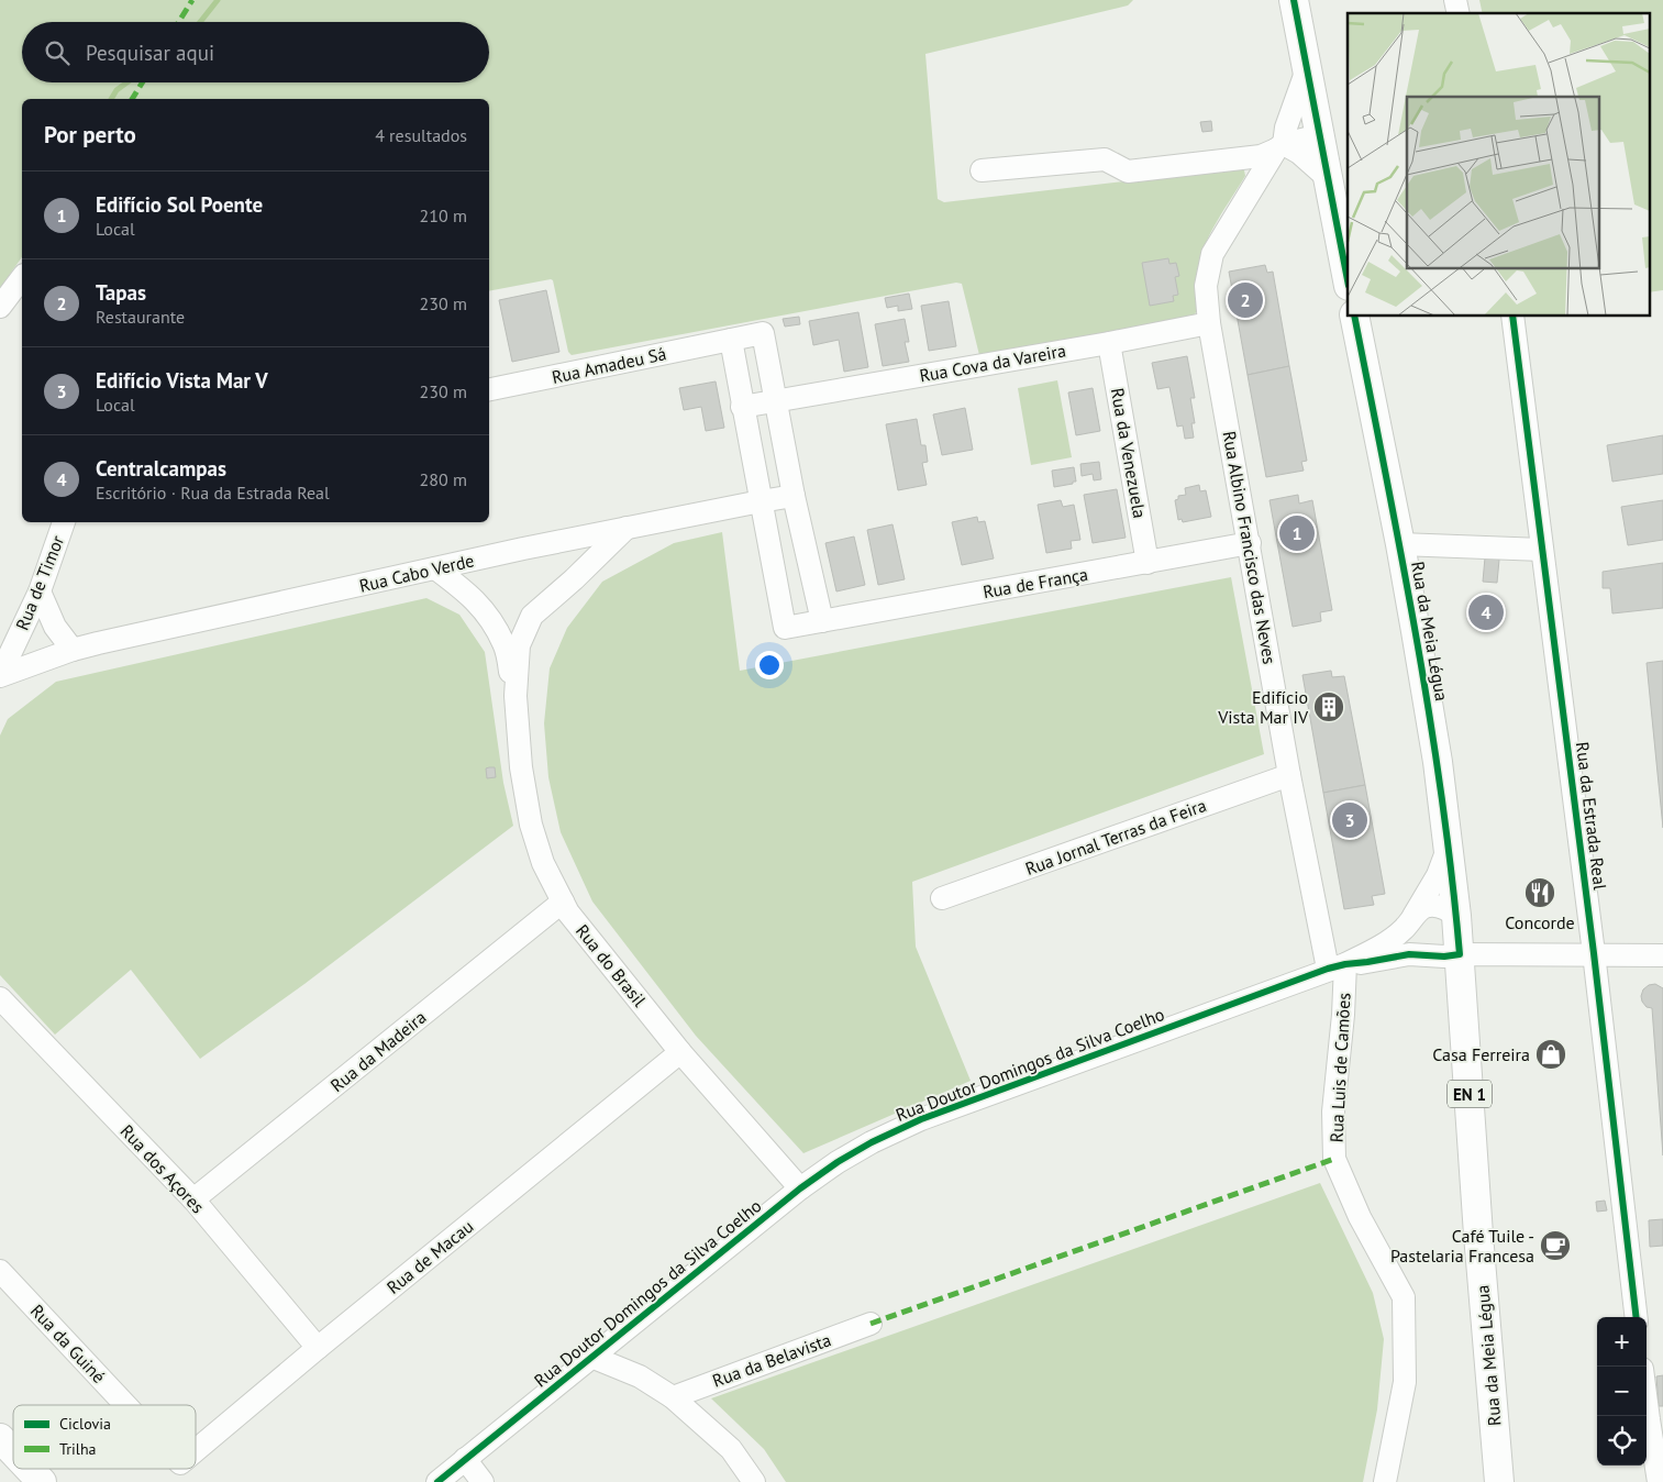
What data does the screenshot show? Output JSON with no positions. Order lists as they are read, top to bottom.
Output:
{
  "streets": {
    "main road": ["Rua da Meia Légua", "EN 1"],
    "street": [
      "Rua Cova da Vareira",
      "Rua Amadeu Sá",
      "Rua da Venezuela",
      "Rua Albino Francisco das Neves",
      "Rua Cabo Verde",
      "Rua de Timor",
      "Rua de França",
      "Rua da Estrada Real",
      "Rua Jornal Terras da Feira",
      "Rua do Brasil",
      "Rua da Madeira",
      "Rua Doutor Domingos da Silva Coelho",
      "Rua Luis de Camões",
      "Rua dos Açores",
      "Rua de Macau",
      "Rua da Guiné",
      "Rua da Belavista"
    ]
  },
  "crossings": [
    ["Rua Cova da Vareira", "Rua Amadeu Sá"],
    ["Rua Cova da Vareira", "Rua da Venezuela"],
    ["Rua Cova da Vareira", "Rua Albino Francisco das Neves"],
    ["Rua da Venezuela", "Rua de França"],
    ["Rua Albino Francisco das Neves", "Rua de França"],
    ["Rua Albino Francisco das Neves", "Rua Jornal Terras da Feira"],
    ["Rua Albino Francisco das Neves", "Rua Doutor Domingos da Silva Coelho"],
    ["Rua Albino Francisco das Neves", "Rua Luis de Camões"],
    ["Rua Cabo Verde", "Rua de Timor"],
    ["Rua Cabo Verde", "Rua de França"],
    ["Rua Cabo Verde", "Rua do Brasil"],
    ["Rua da Meia Légua", "Rua Doutor Domingos da Silva Coelho"],
    ["Rua do Brasil", "Rua da Madeira"],
    ["Rua do Brasil", "Rua Doutor Domingos da Silva Coelho"],
    ["Rua do Brasil", "Rua de Macau"],
    ["Rua da Madeira", "Rua dos Açores"],
    ["Rua Doutor Domingos da Silva Coelho", "Rua Luis de Camões"],
    ["Rua dos Açores", "Rua de Macau"]
  ],
  "places": {
    "building": ["Edifício Vista Mar IV"],
    "restaurant": ["Concorde"],
    "shop": ["Casa Ferreira"],
    "cafe": ["Café Tuile - Pastelaria Francesa"]
  },
  "legend": ["Ciclovia", "Trilha"],
  "page": {
    "search": "Pesquisar aqui",
    "heading": ["Por perto", "4 resultados"],
    "list": [
      {
        "mark": "1",
        "name": "Edifício Sol Poente",
        "note": "Local",
        "value": "210 m"
      },
      {
        "mark": "2",
        "name": "Tapas",
        "note": "Restaurante",
        "value": "230 m"
      },
      {
        "mark": "3",
        "name": "Edifício Vista Mar V",
        "note": "Local",
        "value": "230 m"
      },
      {
        "mark": "4",
        "name": "Centralcampas",
        "note": "Escritório · Rua da Estrada Real",
        "value": "280 m"
      }
    ],
    "pins": [
      "2",
      "1",
      "4",
      "3"
    ],
    "map_buttons": ["+", "−"]
  }
}
